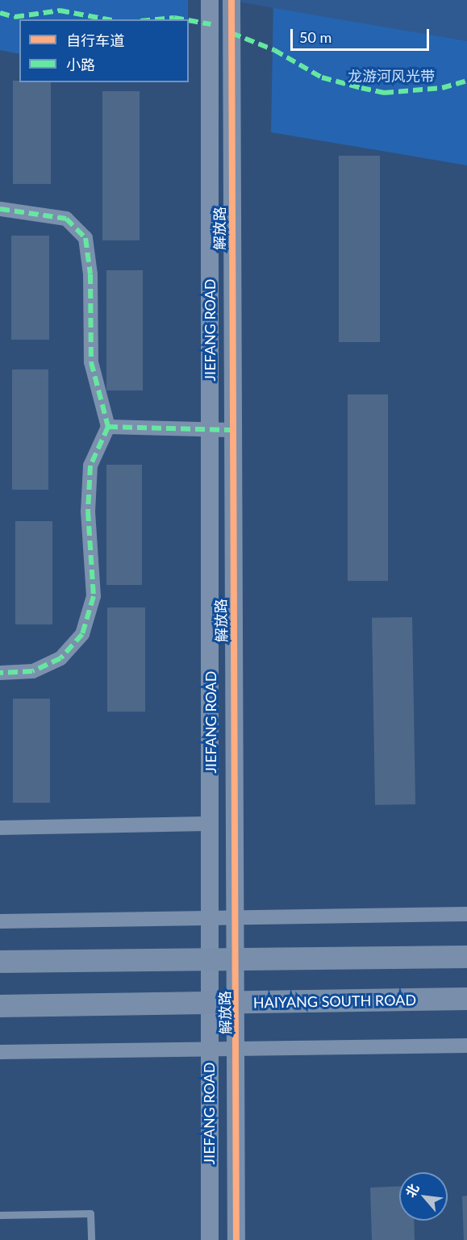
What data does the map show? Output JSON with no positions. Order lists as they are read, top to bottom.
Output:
{
  "streets": {
    "main road": ["HAIYANG SOUTH ROAD"],
    "street": ["解放路", "JIEFANG ROAD"]
  },
  "crossings": [
    ["解放路", "HAIYANG SOUTH ROAD"],
    ["JIEFANG ROAD", "HAIYANG SOUTH ROAD"]
  ],
  "parks": ["龙游河风光带"],
  "legend": ["自行车道", "小路"],
  "scale_bar": "50 m",
  "north": "top left"
}
